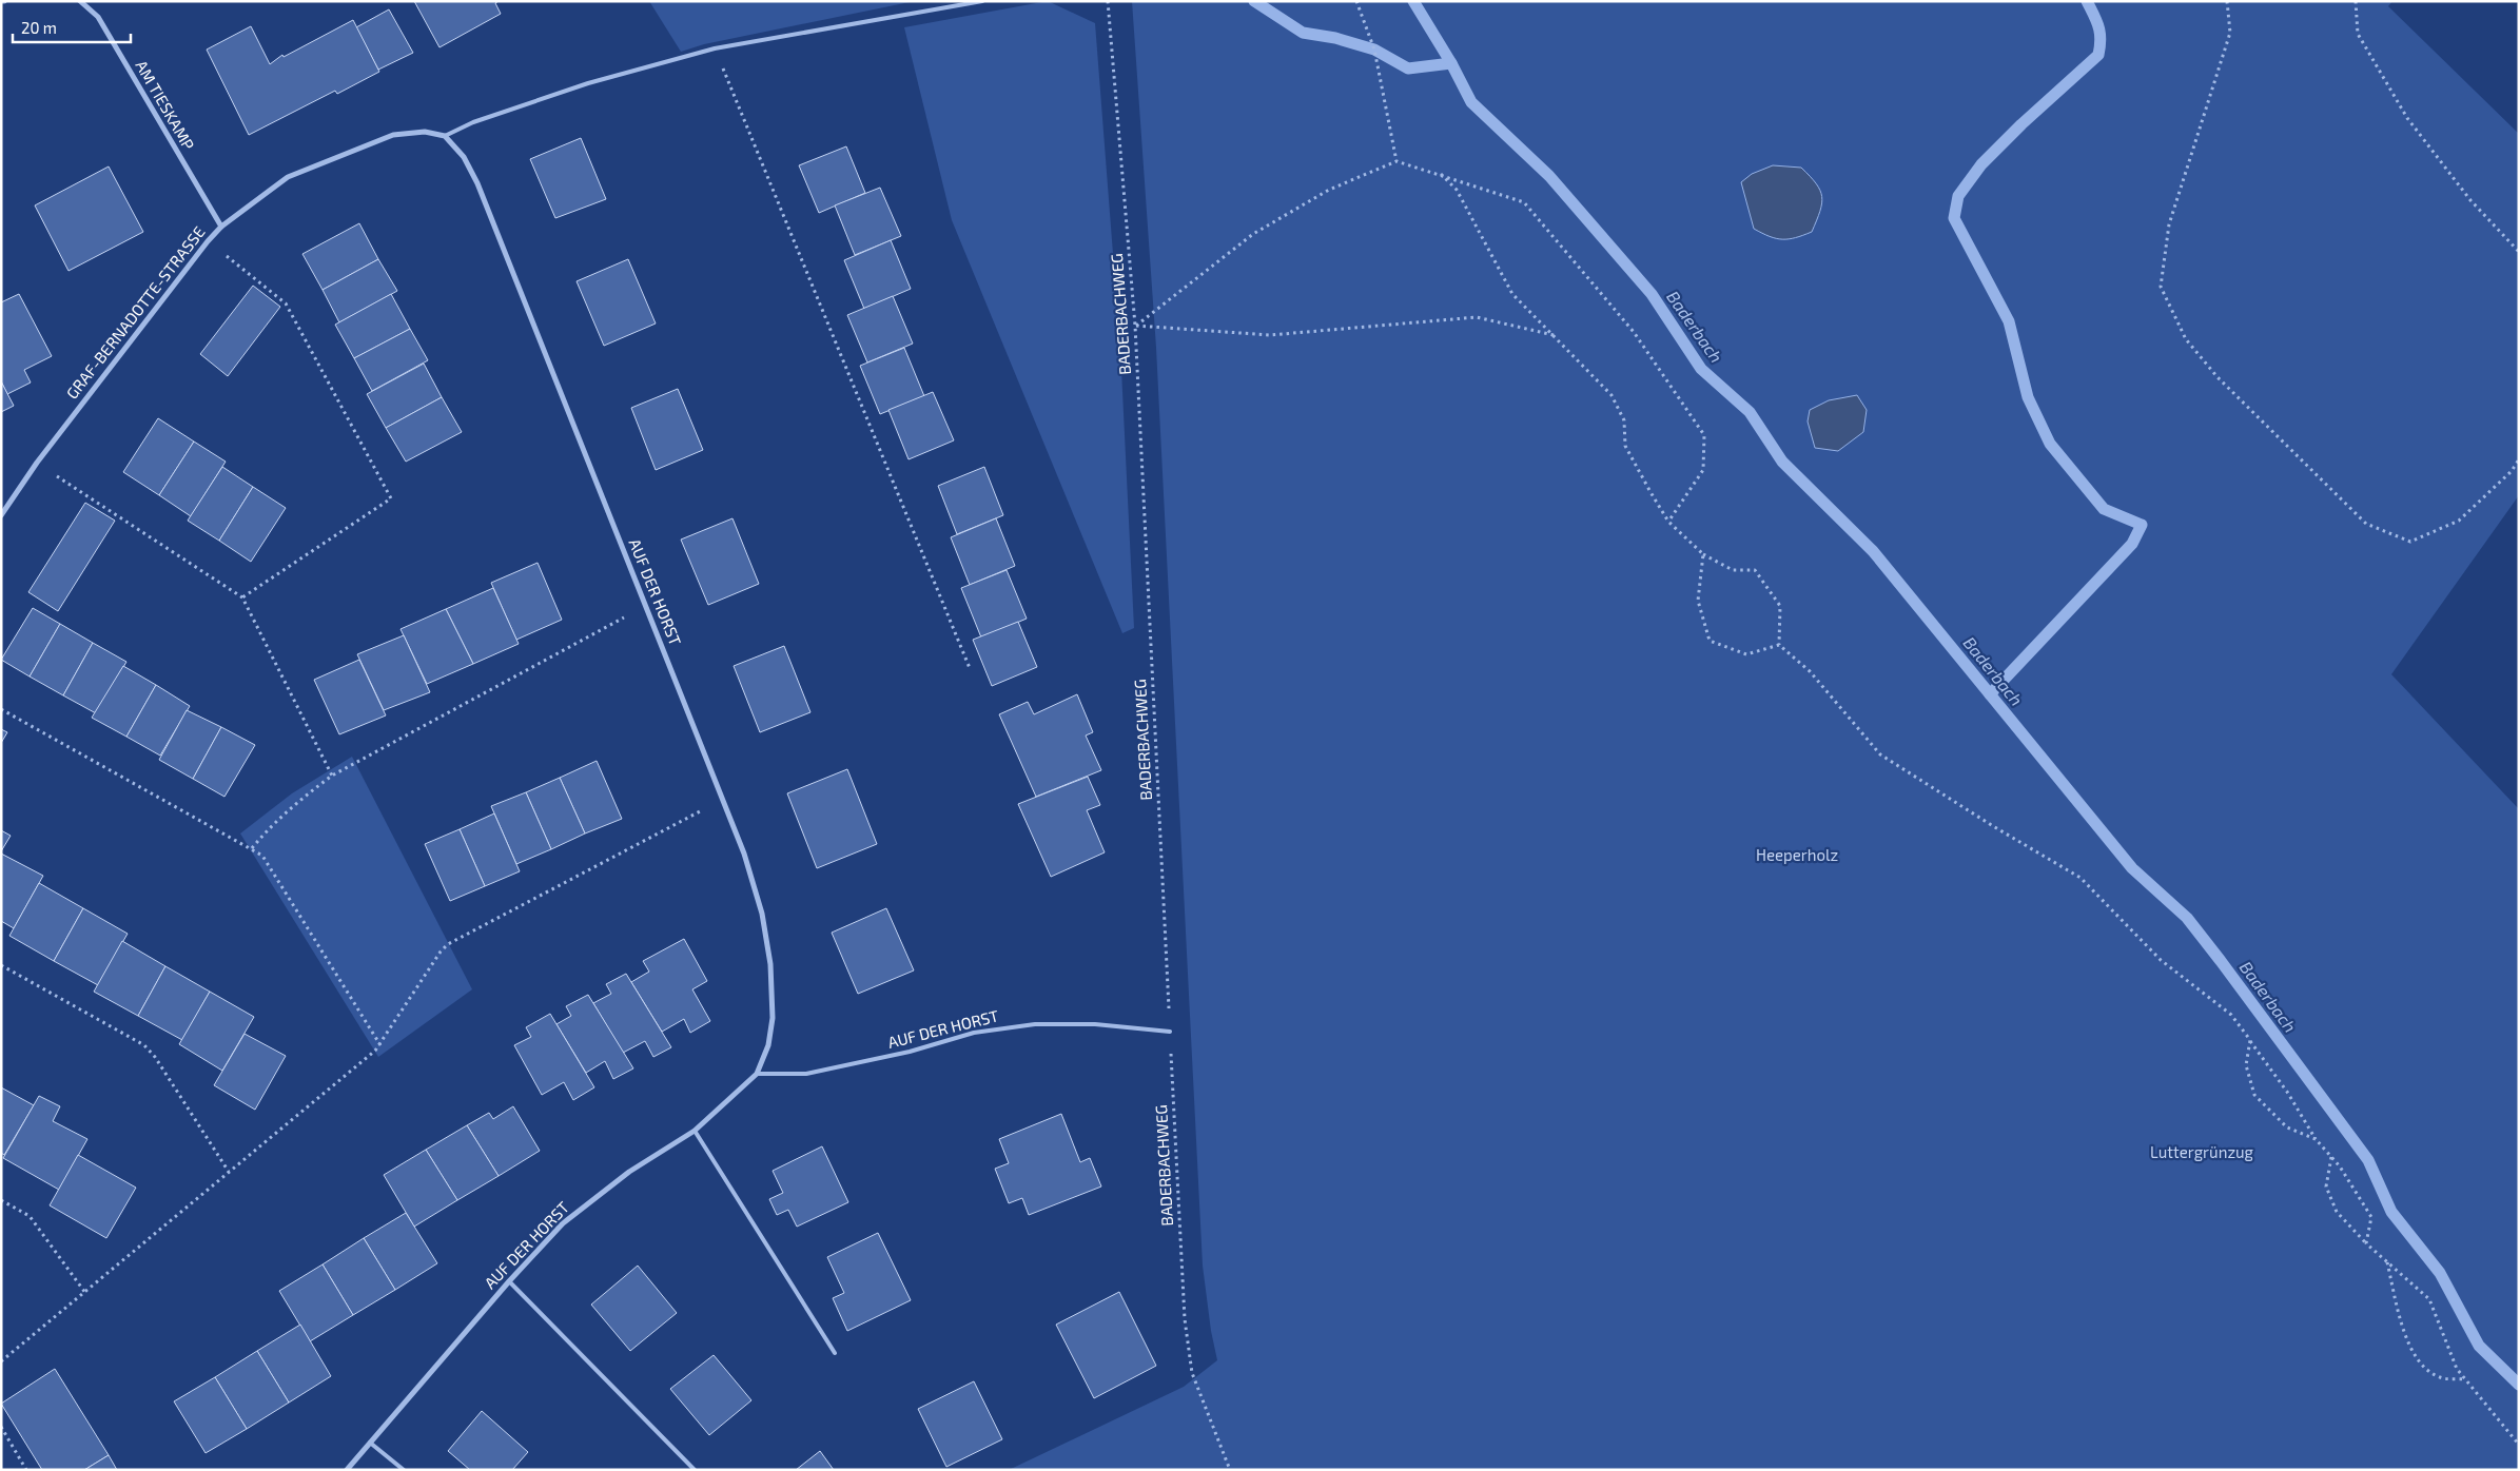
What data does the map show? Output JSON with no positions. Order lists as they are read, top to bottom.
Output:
{
  "streets": {
    "street": ["AM TIESKAMP", "GRAF-BERNADOTTE-STRASSE", "AUF DER HORST"],
    "path": ["BADERBACHWEG"]
  },
  "crossings": [
    ["AM TIESKAMP", "GRAF-BERNADOTTE-STRASSE"],
    ["GRAF-BERNADOTTE-STRASSE", "AUF DER HORST"],
    ["BADERBACHWEG", "AUF DER HORST"]
  ],
  "water": ["Baderbach"],
  "parks": ["Heeperholz", "Luttergrünzug"],
  "scale_bar": "20 m"
}
